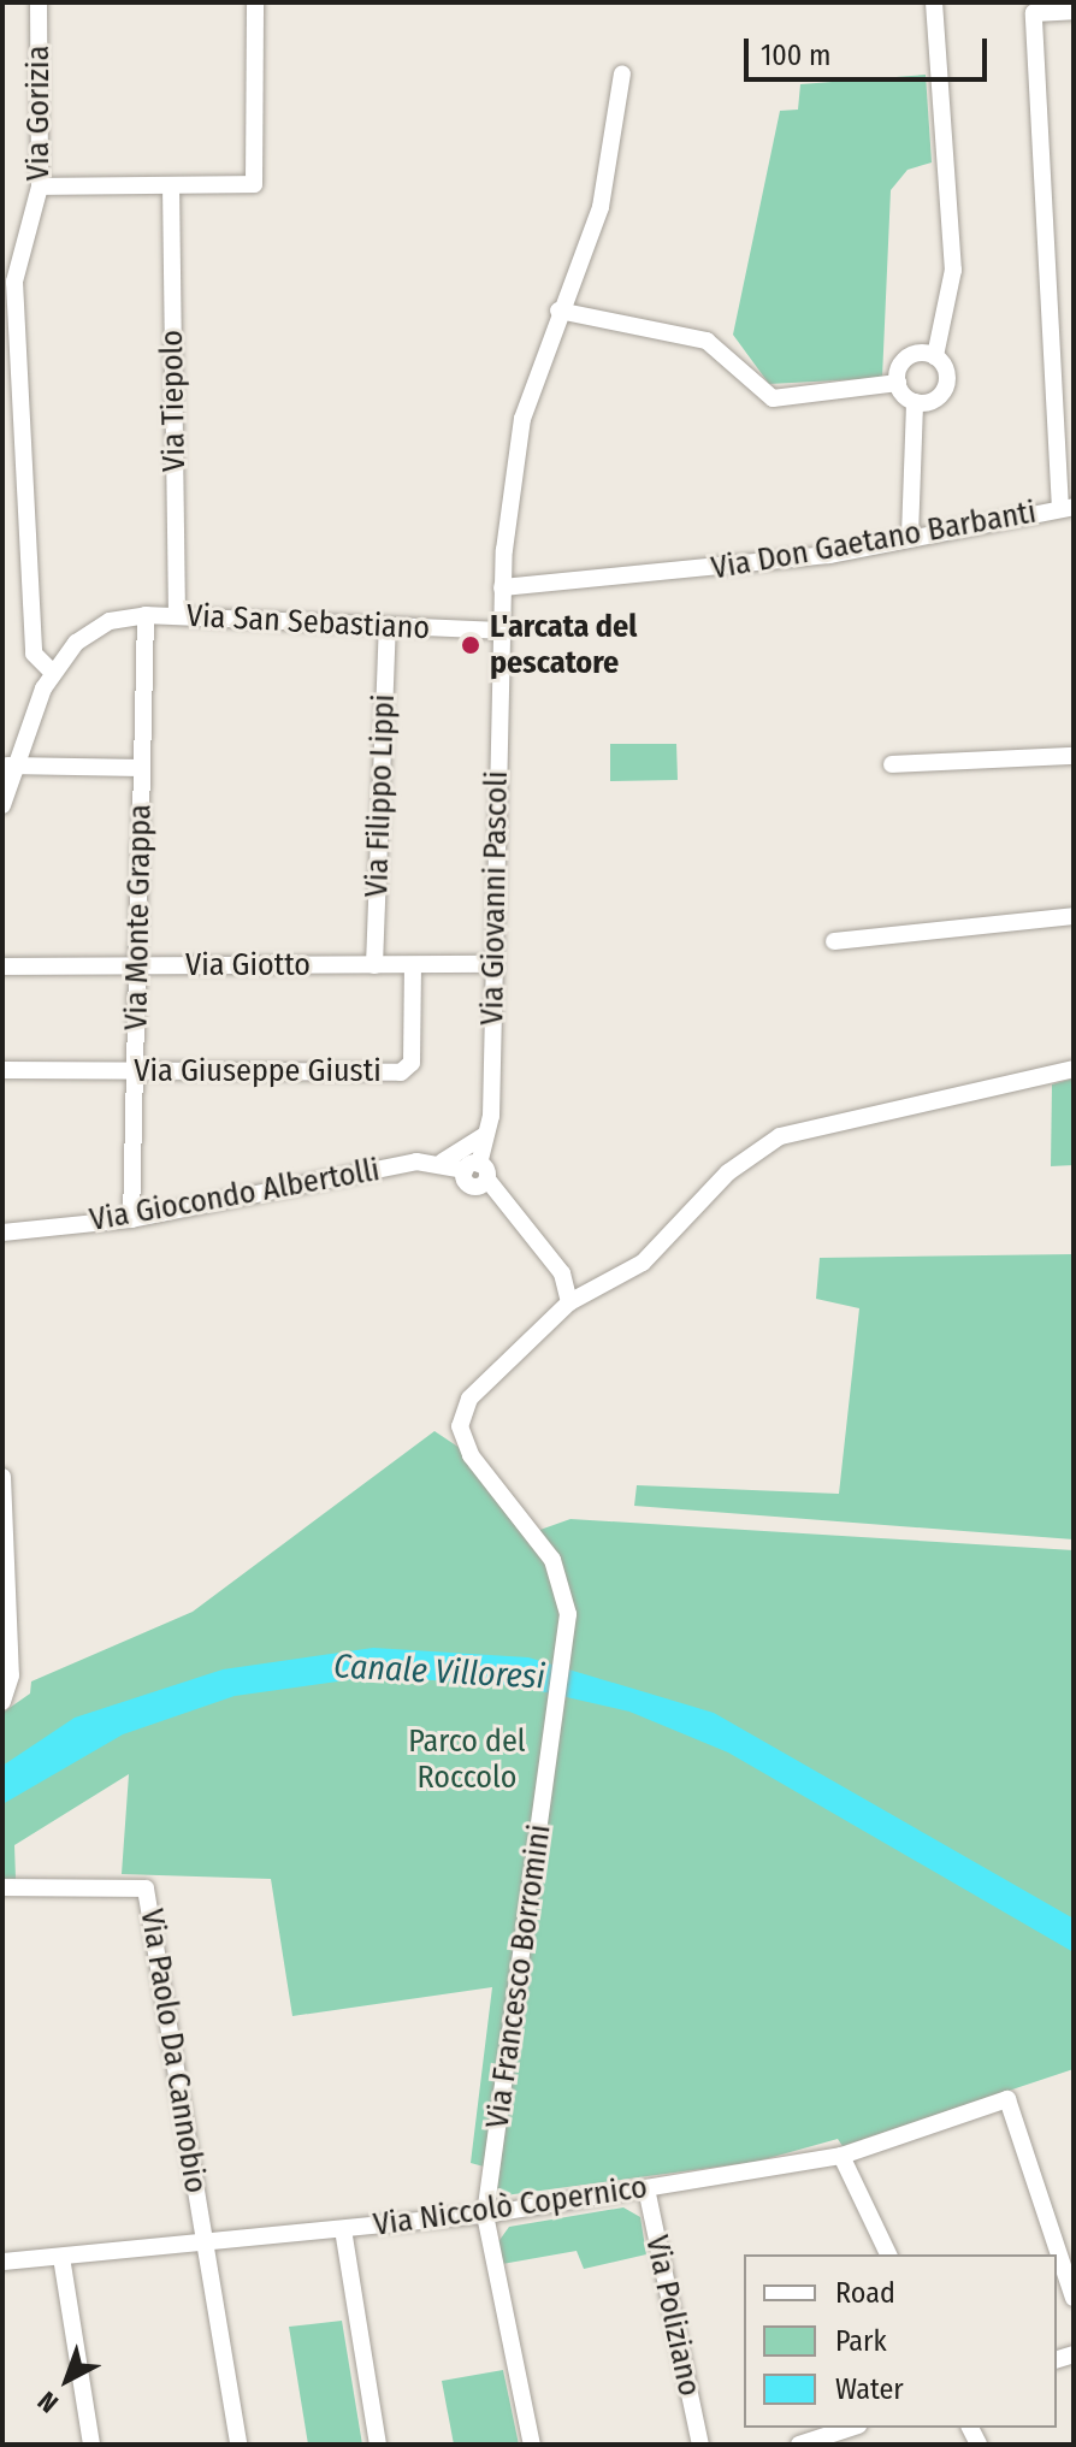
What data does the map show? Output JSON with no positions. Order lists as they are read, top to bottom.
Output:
{
  "streets": {
    "street": [
      "Via Gorizia",
      "Via Tiepolo",
      "Via Don Gaetano Barbanti",
      "Via San Sebastiano",
      "Via Filippo Lippi",
      "Via Giovanni Pascoli",
      "Via Monte Grappa",
      "Via Giotto",
      "Via Giuseppe Giusti",
      "Via Giocondo Albertolli",
      "Via Francesco Borromini",
      "Via Paolo Da Cannobio",
      "Via Niccolò Copernico",
      "Via Poliziano"
    ]
  },
  "crossings": [
    ["Via Gorizia", "Via San Sebastiano"],
    ["Via Tiepolo", "Via San Sebastiano"],
    ["Via San Sebastiano", "Via Filippo Lippi"],
    ["Via San Sebastiano", "Via Giovanni Pascoli"],
    ["Via San Sebastiano", "Via Monte Grappa"],
    ["Via Filippo Lippi", "Via Giotto"],
    ["Via Giovanni Pascoli", "Via Giotto"],
    ["Via Monte Grappa", "Via Giotto"],
    ["Via Monte Grappa", "Via Giuseppe Giusti"],
    ["Via Monte Grappa", "Via Giocondo Albertolli"],
    ["Via Giotto", "Via Giuseppe Giusti"],
    ["Via Francesco Borromini", "Via Niccolò Copernico"],
    ["Via Paolo Da Cannobio", "Via Niccolò Copernico"],
    ["Via Niccolò Copernico", "Via Poliziano"]
  ],
  "water": ["Canale Villoresi"],
  "parks": ["Parco del Roccolo"],
  "places": ["L'arcata del pescatore"],
  "legend": ["Road", "Park", "Water"],
  "scale_bar": "100 m",
  "north": "bottom left"
}
